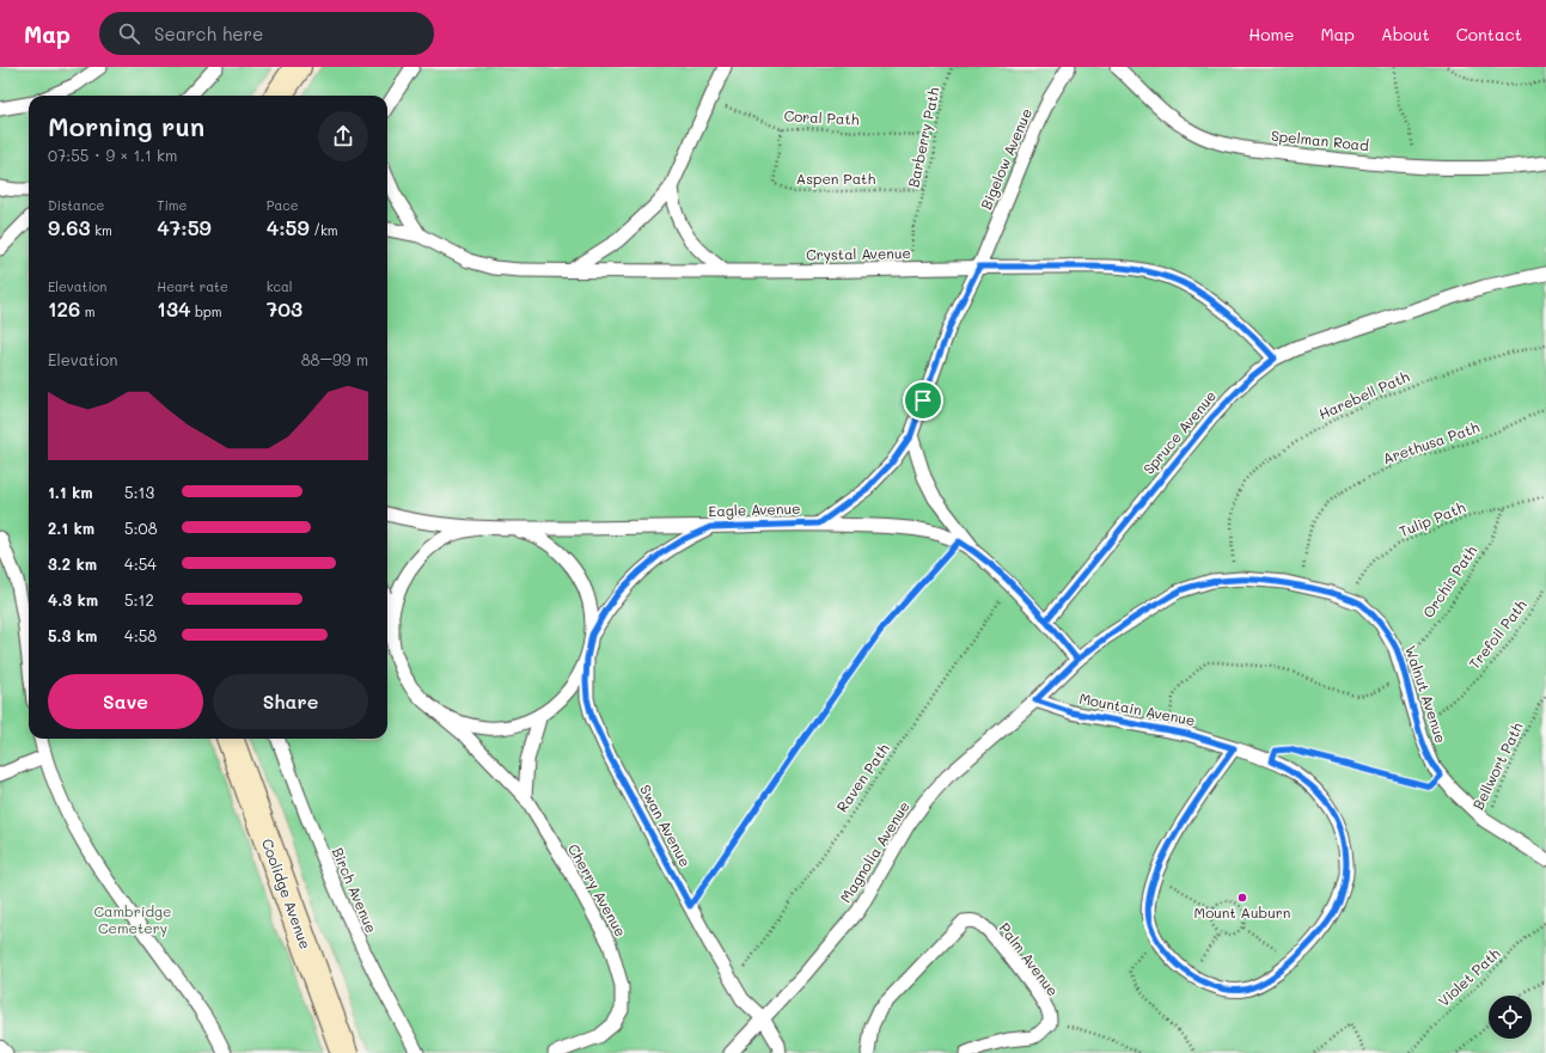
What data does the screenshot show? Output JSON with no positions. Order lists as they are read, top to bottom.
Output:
{
  "streets": {
    "street": ["Coolidge Avenue"],
    "lane": [
      "Spelman Road",
      "Bigelow Avenue",
      "Crystal Avenue",
      "Spruce Avenue",
      "Eagle Avenue",
      "Walnut Avenue",
      "Mountain Avenue",
      "Swan Avenue",
      "Magnolia Avenue",
      "Birch Avenue",
      "Cherry Avenue",
      "Palm Avenue"
    ],
    "path": [
      "Coral Path",
      "Barberry Path",
      "Aspen Path",
      "Harebell Path",
      "Arethusa Path",
      "Tulip Path",
      "Orchis Path",
      "Trefoil Path",
      "Bellwort Path",
      "Raven Path",
      "Violet Path"
    ]
  },
  "crossings": [
    ["Coral Path", "Barberry Path"],
    ["Coral Path", "Aspen Path"],
    ["Barberry Path", "Aspen Path"],
    ["Barberry Path", "Crystal Avenue"],
    ["Bigelow Avenue", "Crystal Avenue"],
    ["Bigelow Avenue", "Eagle Avenue"],
    ["Crystal Avenue", "Spruce Avenue"],
    ["Harebell Path", "Walnut Avenue"],
    ["Spruce Avenue", "Eagle Avenue"],
    ["Arethusa Path", "Walnut Avenue"],
    ["Eagle Avenue", "Walnut Avenue"],
    ["Eagle Avenue", "Raven Path"],
    ["Eagle Avenue", "Magnolia Avenue"],
    ["Tulip Path", "Orchis Path"],
    ["Tulip Path", "Walnut Avenue"],
    ["Orchis Path", "Walnut Avenue"],
    ["Trefoil Path", "Walnut Avenue"],
    ["Walnut Avenue", "Bellwort Path"],
    ["Walnut Avenue", "Magnolia Avenue"],
    ["Mountain Avenue", "Magnolia Avenue"],
    ["Raven Path", "Swan Avenue"],
    ["Swan Avenue", "Magnolia Avenue"]
  ],
  "parks": ["Cambridge Cemetery"],
  "places": ["Mount Auburn"],
  "page": {
    "header": "Map",
    "search": "Search here",
    "nav": [
      "Home",
      "Map",
      "About",
      "Contact"
    ],
    "heading": ["Morning run", "07:55 · 9 × 1.1 km"],
    "stats": [
      ["Distance", "9.63 km"],
      ["Time", "47:59"],
      ["Pace", "4:59 /km"],
      ["Elevation", "126 m"],
      ["Heart rate", "134 bpm"],
      ["kcal", "703"]
    ],
    "chart": ["Elevation", "88–99 m"],
    "list": [
      {
        "name": "1.1 km",
        "note": "5:13"
      },
      {
        "name": "2.1 km",
        "note": "5:08"
      },
      {
        "name": "3.2 km",
        "note": "4:54"
      },
      {
        "name": "4.3 km",
        "note": "5:12"
      },
      {
        "name": "5.3 km",
        "note": "4:58"
      }
    ],
    "buttons": ["Save", "Share"]
  }
}
